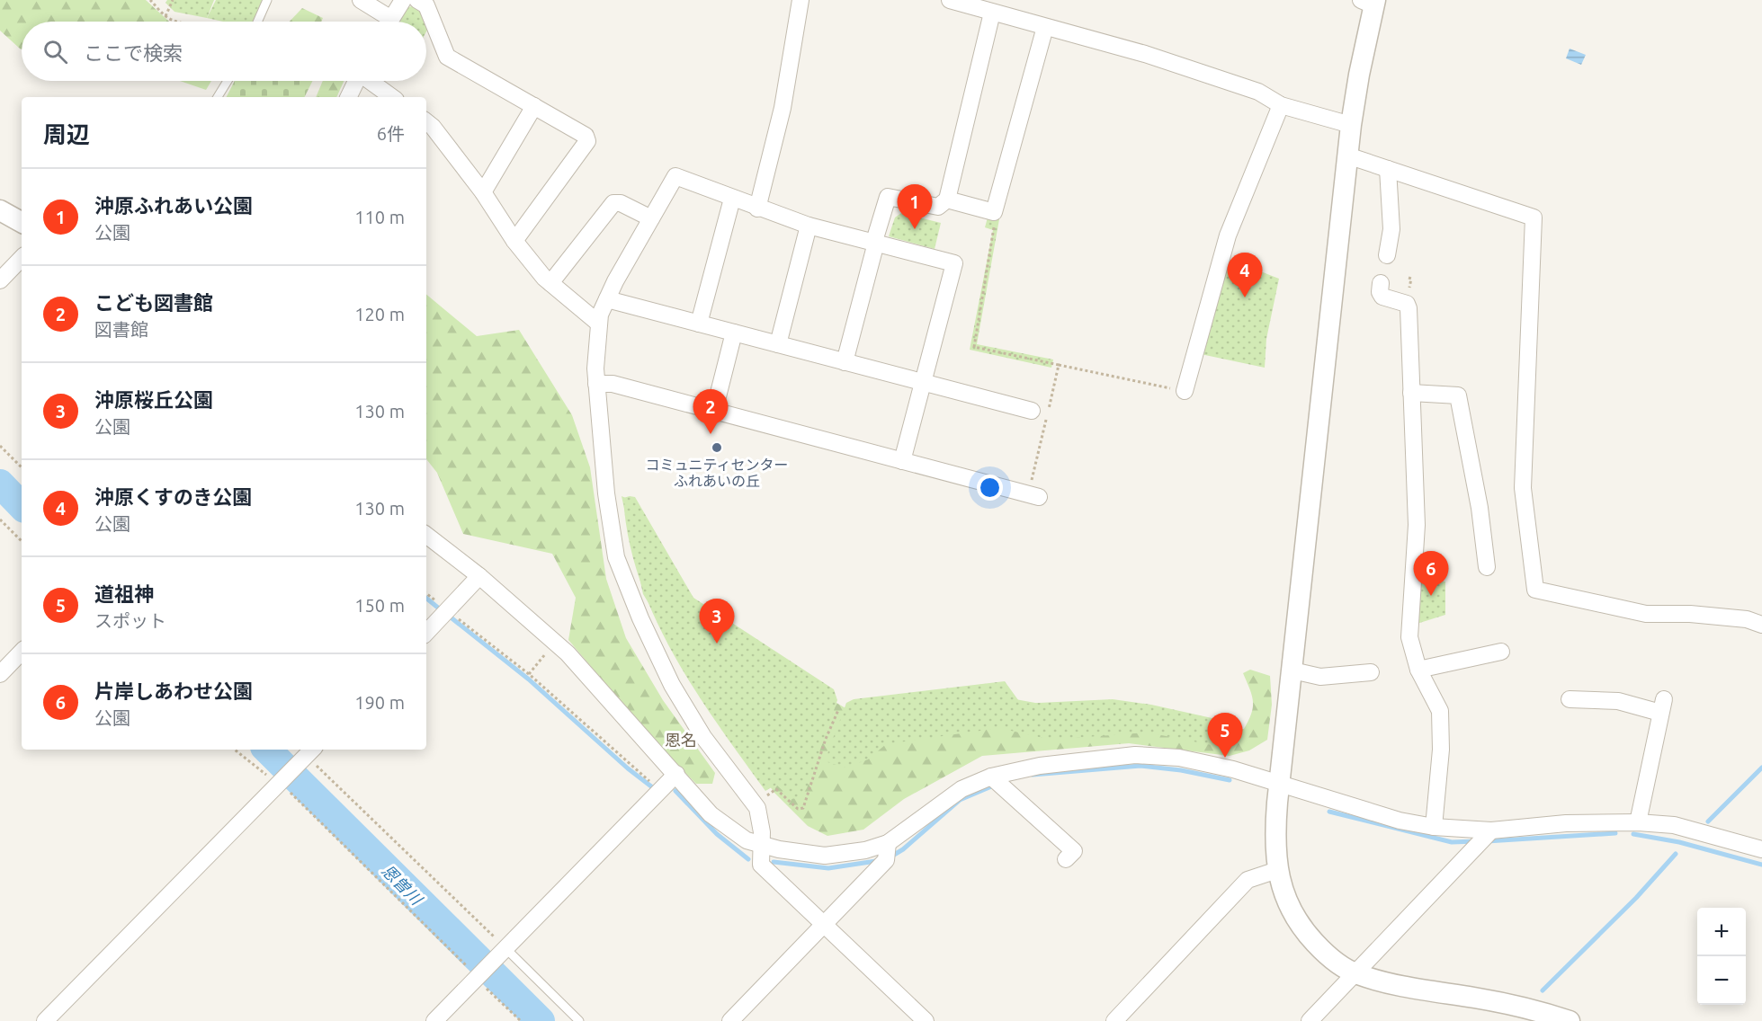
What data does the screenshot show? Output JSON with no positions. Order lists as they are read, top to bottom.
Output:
{
  "districts": ["恩名"],
  "water": ["恩曽川"],
  "places": ["コミュニティセンター ふれあいの丘"],
  "page": {
    "search": "ここで検索",
    "heading": ["周辺", "6件"],
    "list": [
      {
        "mark": "1",
        "name": "沖原ふれあい公園",
        "note": "公園",
        "value": "110 m"
      },
      {
        "mark": "2",
        "name": "こども図書館",
        "note": "図書館",
        "value": "120 m"
      },
      {
        "mark": "3",
        "name": "沖原桜丘公園",
        "note": "公園",
        "value": "130 m"
      },
      {
        "mark": "4",
        "name": "沖原くすのき公園",
        "note": "公園",
        "value": "130 m"
      },
      {
        "mark": "5",
        "name": "道祖神",
        "note": "スポット",
        "value": "150 m"
      },
      {
        "mark": "6",
        "name": "片岸しあわせ公園",
        "note": "公園",
        "value": "190 m"
      }
    ],
    "pins": [
      "1",
      "4",
      "2",
      "6",
      "3",
      "5"
    ],
    "map_buttons": ["+", "−"]
  }
}
